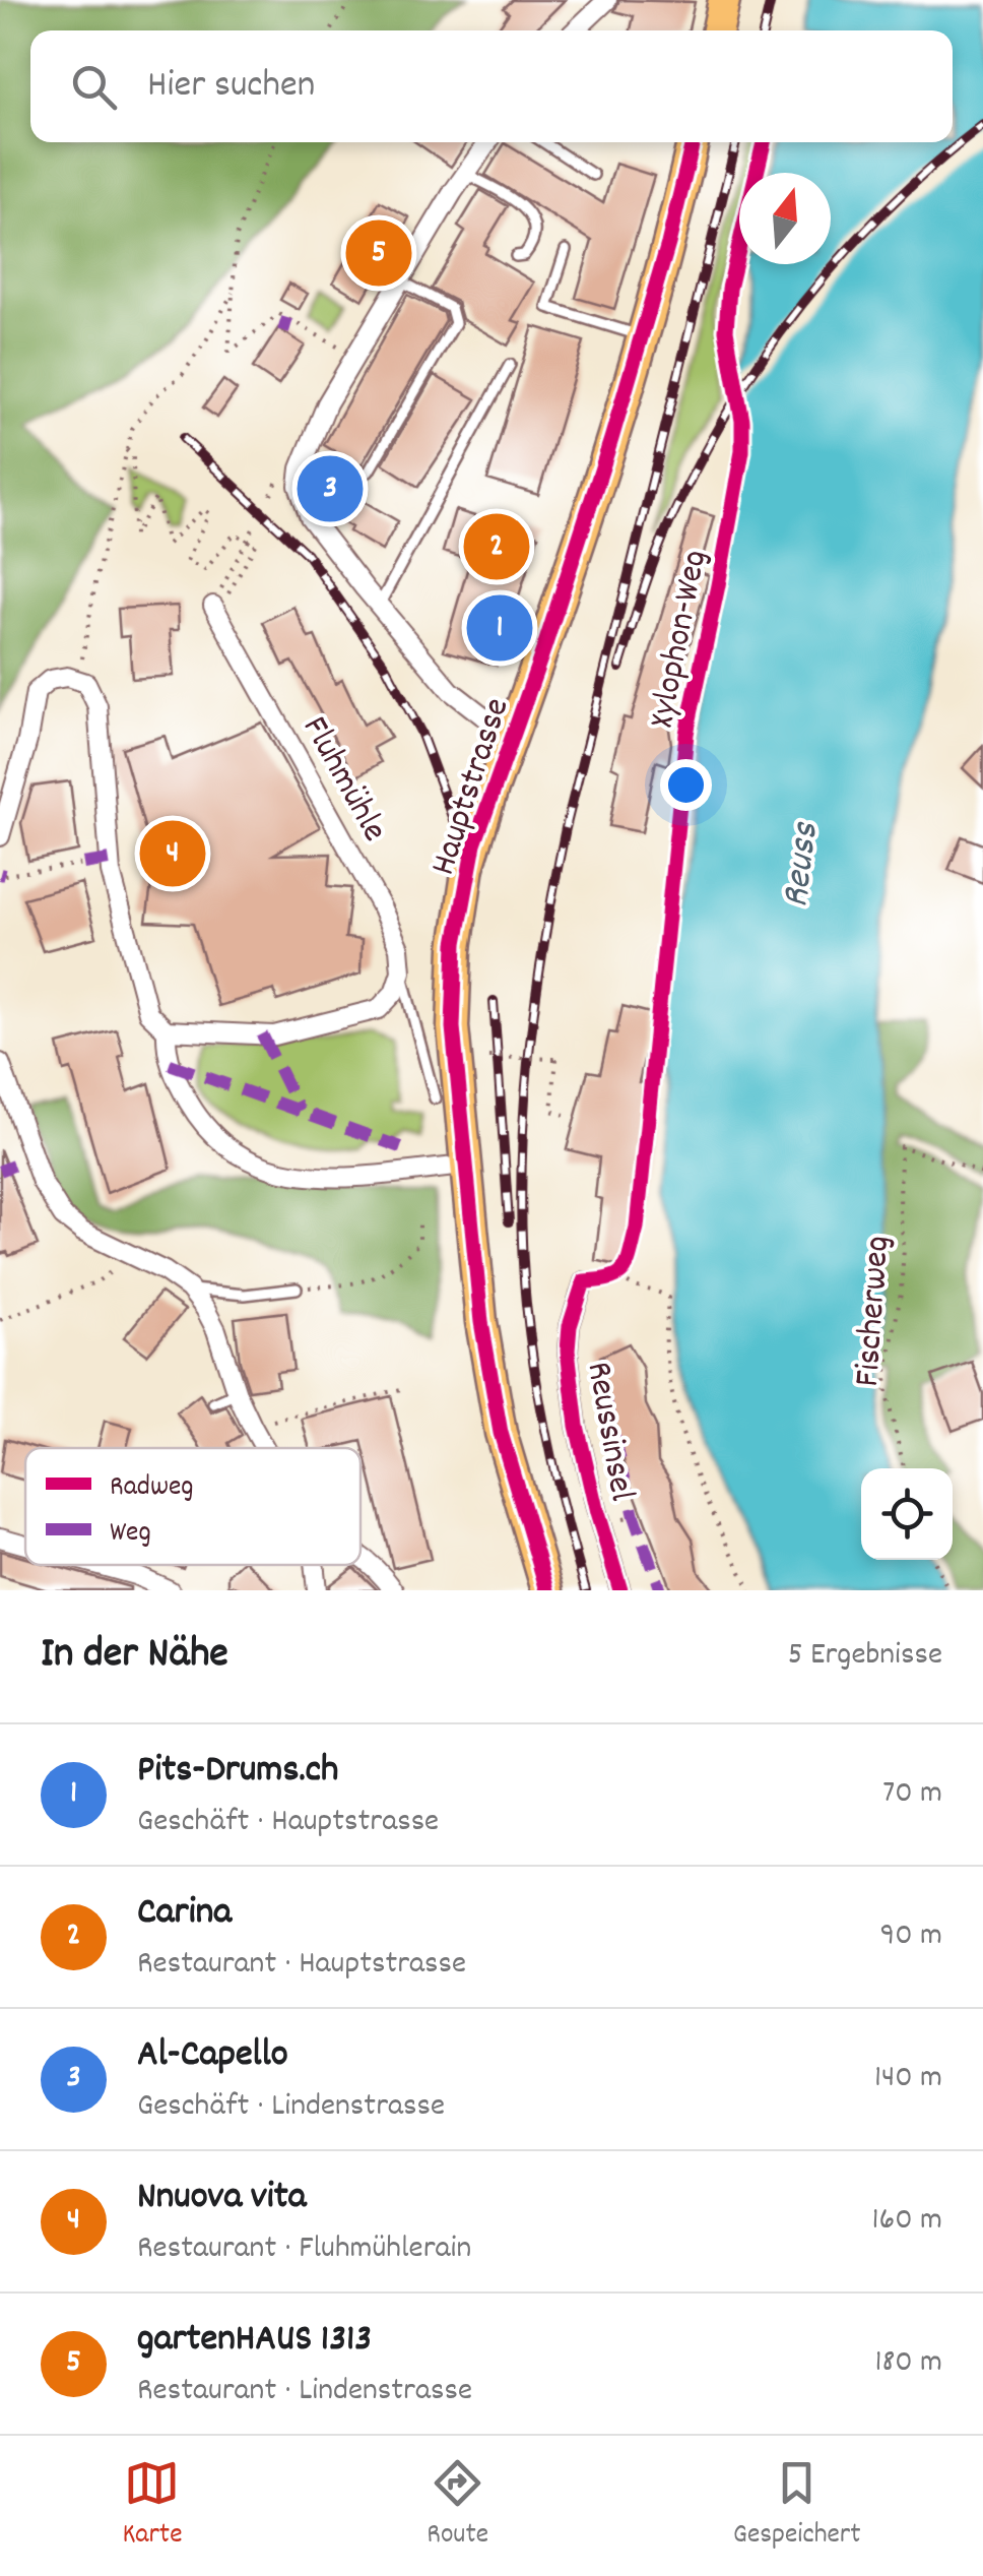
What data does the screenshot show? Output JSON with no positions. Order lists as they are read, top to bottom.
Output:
{
  "streets": {
    "main road": ["Hauptstrasse"],
    "street": ["Fluhmühle", "Reussinsel"],
    "path": ["Fischerweg"],
    "cycle path": ["Xylophon-Weg"]
  },
  "water": ["Reuss"],
  "legend": ["Radweg", "Weg"],
  "north": "top",
  "page": {
    "search": "Hier suchen",
    "pins": [
      "5",
      "3",
      "2",
      "1",
      "4"
    ],
    "heading": ["In der Nähe", "5 Ergebnisse"],
    "list": [
      {
        "mark": "1",
        "name": "Pits-Drums.ch",
        "note": "Geschäft · Hauptstrasse",
        "value": "70 m"
      },
      {
        "mark": "2",
        "name": "Carina",
        "note": "Restaurant · Hauptstrasse",
        "value": "90 m"
      },
      {
        "mark": "3",
        "name": "Al-Capello",
        "note": "Geschäft · Lindenstrasse",
        "value": "140 m"
      },
      {
        "mark": "4",
        "name": "Nnuova vita",
        "note": "Restaurant · Fluhmühlerain",
        "value": "160 m"
      },
      {
        "mark": "5",
        "name": "gartenHAUS 1313",
        "note": "Restaurant · Lindenstrasse",
        "value": "180 m"
      }
    ],
    "nav": ["Karte", "Route", "Gespeichert"]
  }
}
